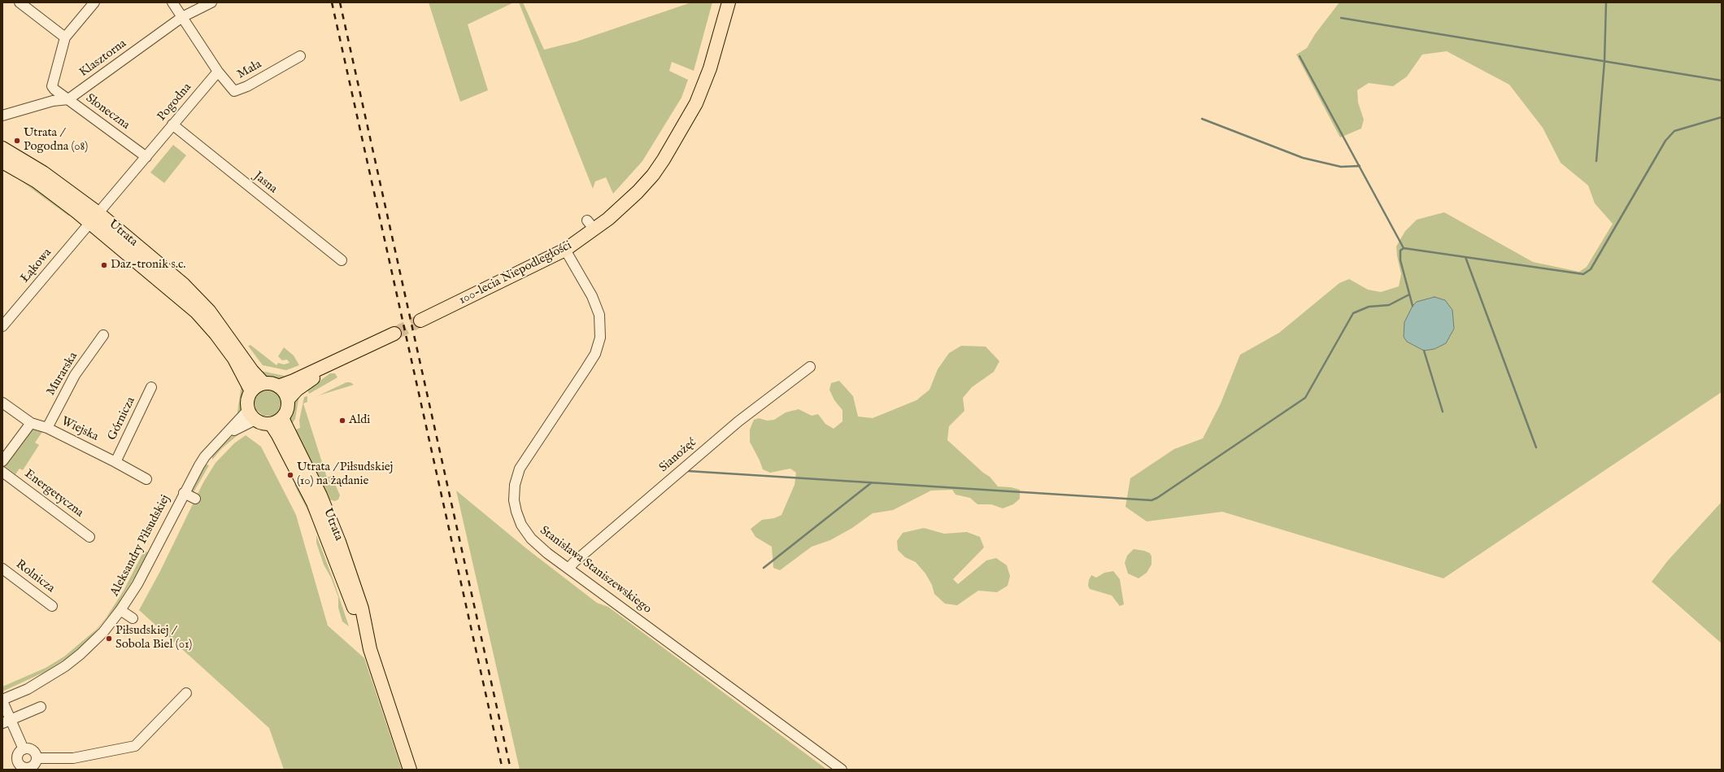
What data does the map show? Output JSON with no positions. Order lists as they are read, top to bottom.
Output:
{
  "streets": {
    "main road": ["Utrata", "100-lecia Niepodległości"],
    "street": [
      "Klasztorna",
      "Mała",
      "Pogodna",
      "Słoneczna",
      "Jasna",
      "Łąkowa",
      "Murarska",
      "Górnicza",
      "Wiejska",
      "Sianożęć",
      "Energetyczna",
      "Aleksandry Piłsudskiej",
      "Stanisława Staniszewskiego",
      "Rolnicza"
    ]
  },
  "crossings": [
    ["Klasztorna", "Słoneczna"],
    ["Mała", "Pogodna"],
    ["Pogodna", "Słoneczna"],
    ["Pogodna", "Jasna"],
    ["Pogodna", "Utrata"],
    ["Pogodna", "Łąkowa"],
    ["Utrata", "Łąkowa"],
    ["Utrata", "Aleksandry Piłsudskiej"],
    ["100-lecia Niepodległości", "Stanisława Staniszewskiego"],
    ["Murarska", "Wiejska"],
    ["Górnicza", "Wiejska"],
    ["Sianożęć", "Stanisława Staniszewskiego"]
  ],
  "places": [
    "Utrata / Pogodna (08)",
    "Daz-tronik s.c.",
    "Aldi",
    "Utrata / Piłsudskiej (10) na żądanie",
    "Piłsudskiej / Sobola Biel (01)"
  ]
}
